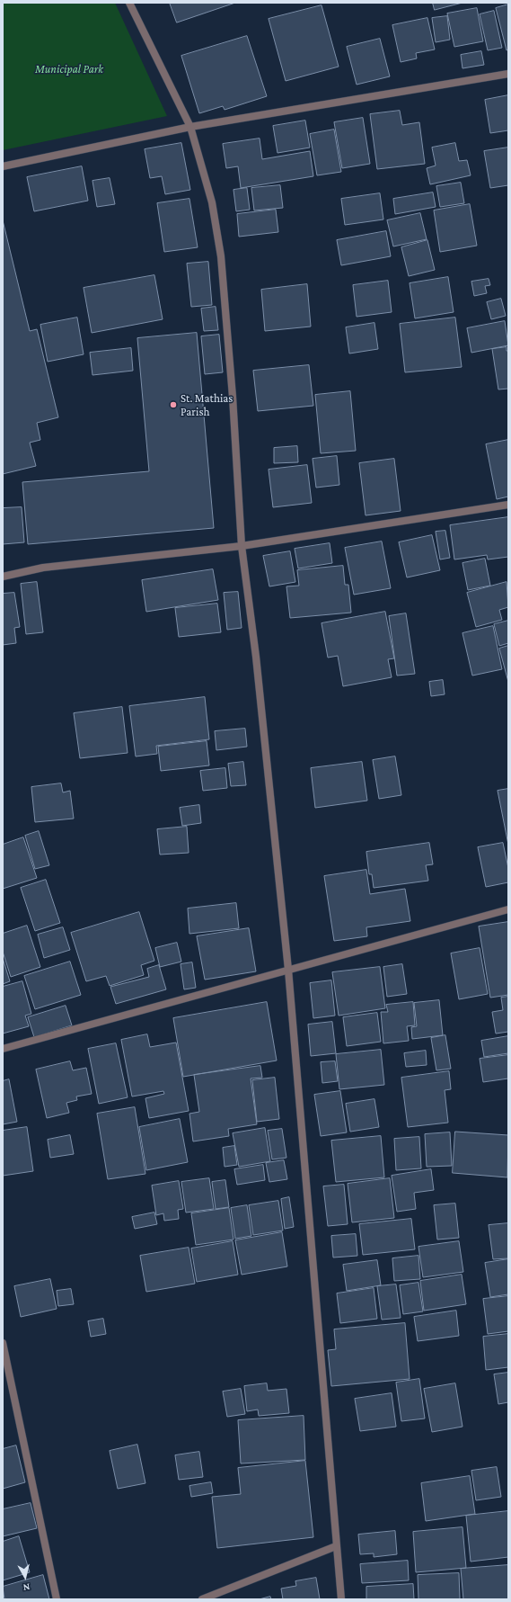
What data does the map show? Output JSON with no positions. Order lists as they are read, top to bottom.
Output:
{
  "parks": ["Municipal Park"],
  "places": ["St. Mathias Parish"],
  "north": "bottom"
}
